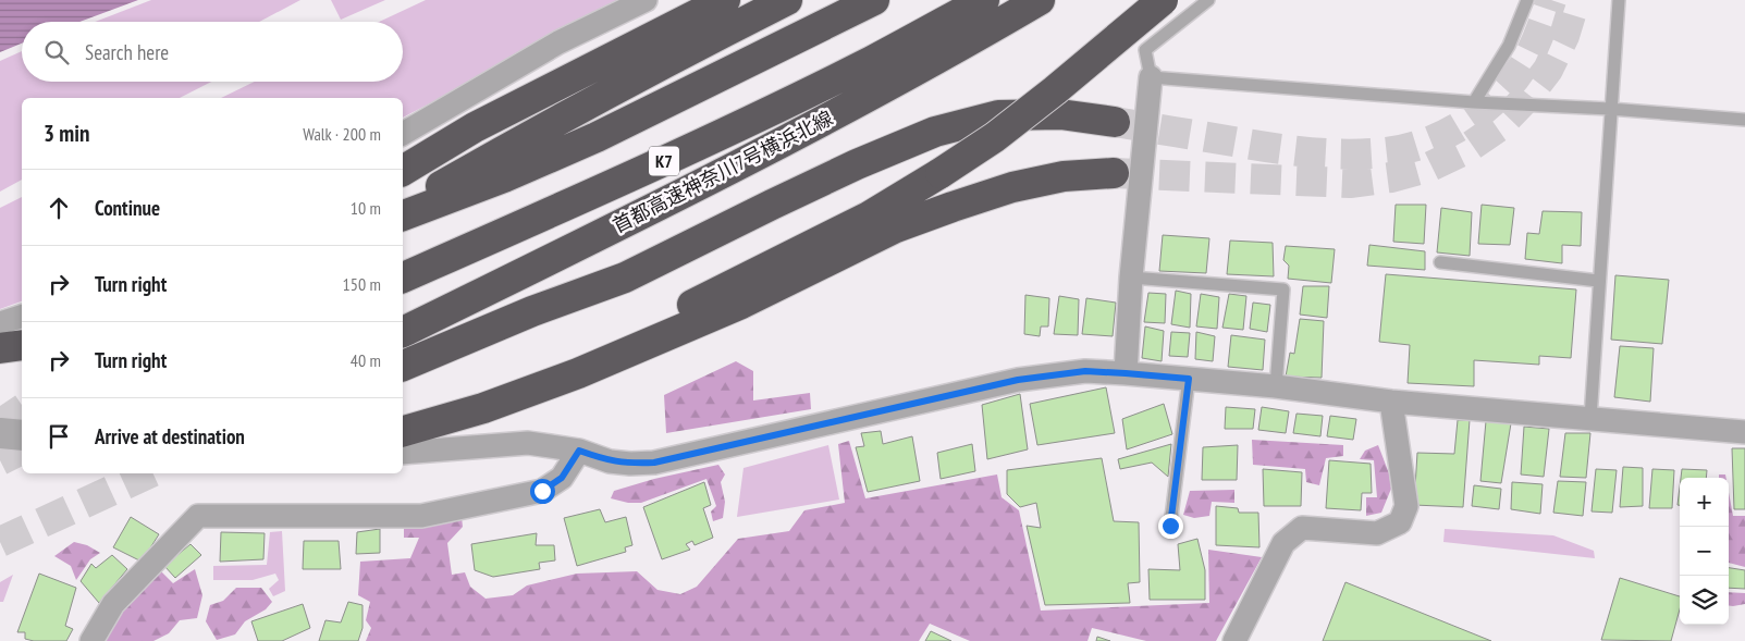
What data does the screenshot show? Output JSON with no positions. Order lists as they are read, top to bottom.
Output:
{
  "streets": {
    "highway": ["K7", "首都高速神奈川7号横浜北線"]
  },
  "page": {
    "search": "Search here",
    "heading": ["3 min", "Walk · 200 m"],
    "list": [
      ["Continue", "10 m"],
      ["Turn right", "150 m"],
      ["Turn right", "40 m"],
      "Arrive at destination"
    ],
    "map_buttons": ["+", "−"]
  }
}
